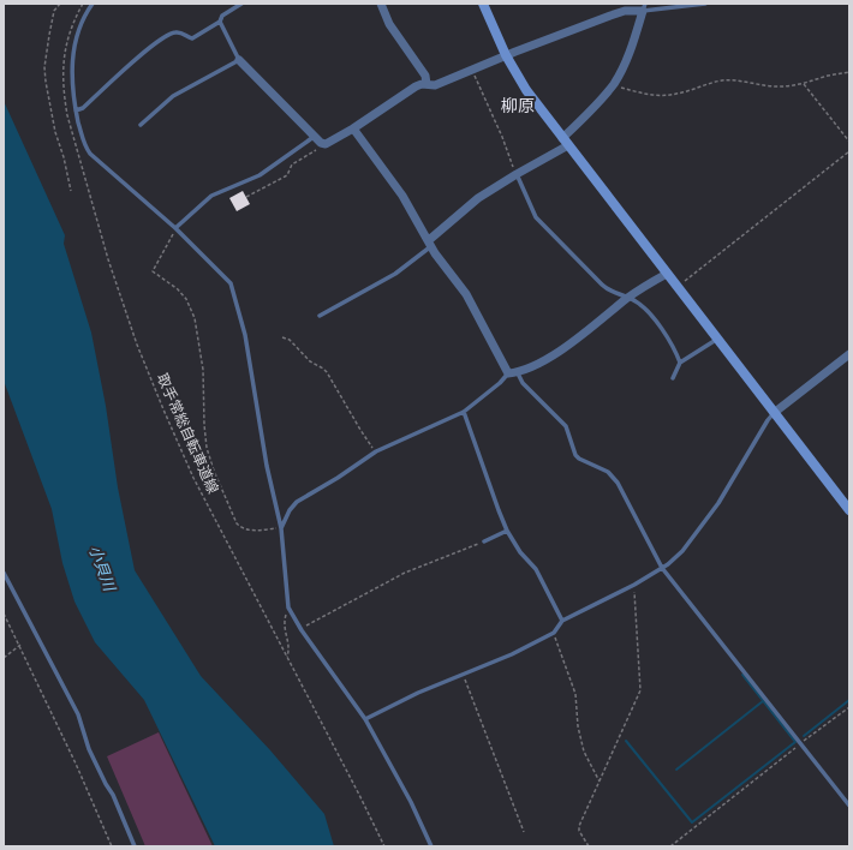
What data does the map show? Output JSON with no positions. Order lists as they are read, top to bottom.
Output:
{
  "streets": {
    "path": ["取手常総自転車道線"]
  },
  "districts": ["柳原"],
  "water": ["小貝川"]
}
